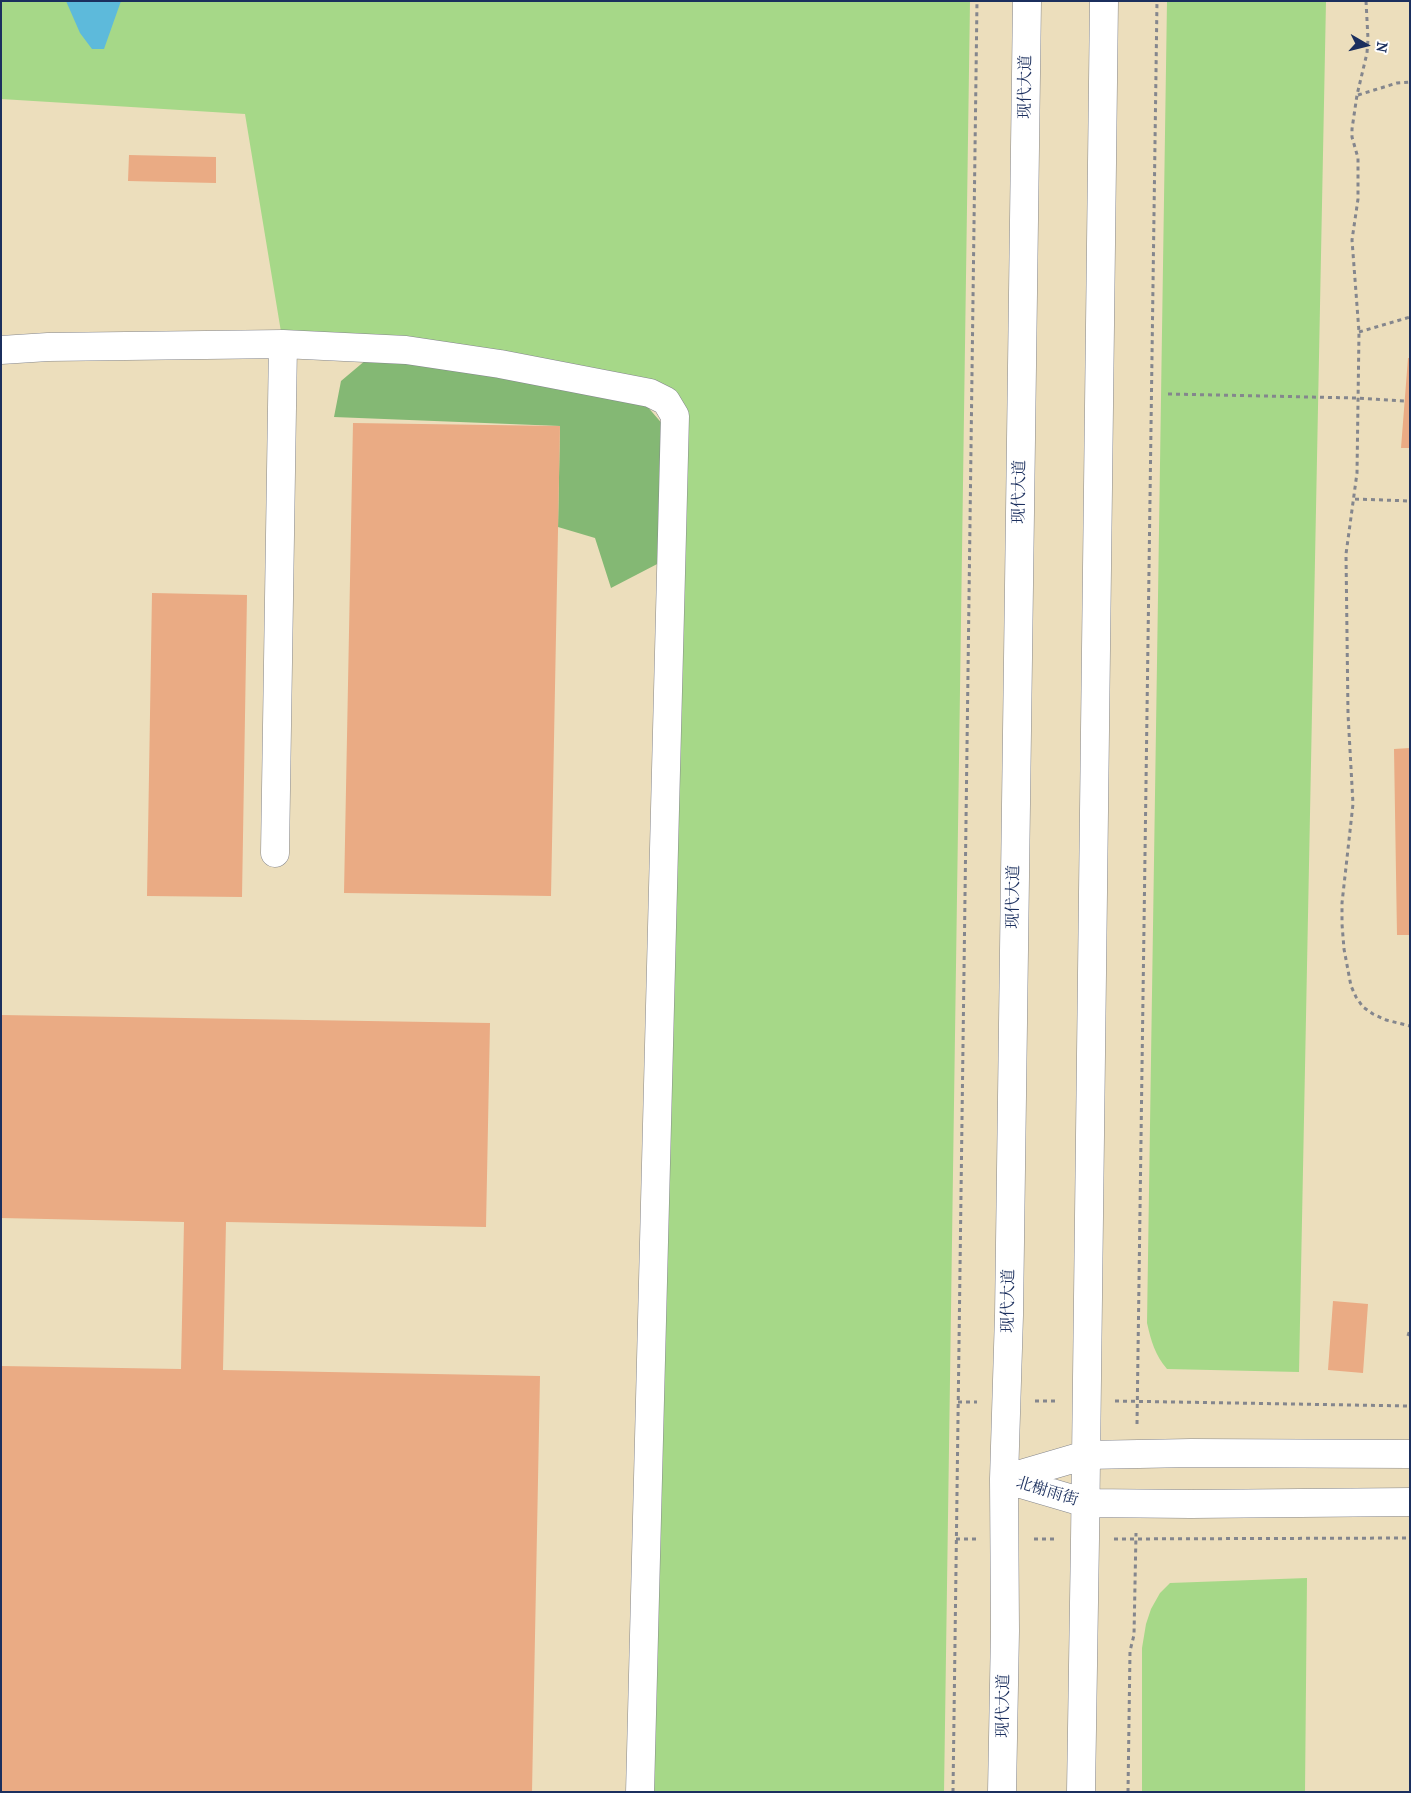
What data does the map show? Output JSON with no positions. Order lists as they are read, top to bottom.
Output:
{
  "streets": {
    "main road": ["现代大道", "北榭雨街"]
  },
  "crossings": [
    ["现代大道", "北榭雨街"]
  ],
  "north": "right"
}
